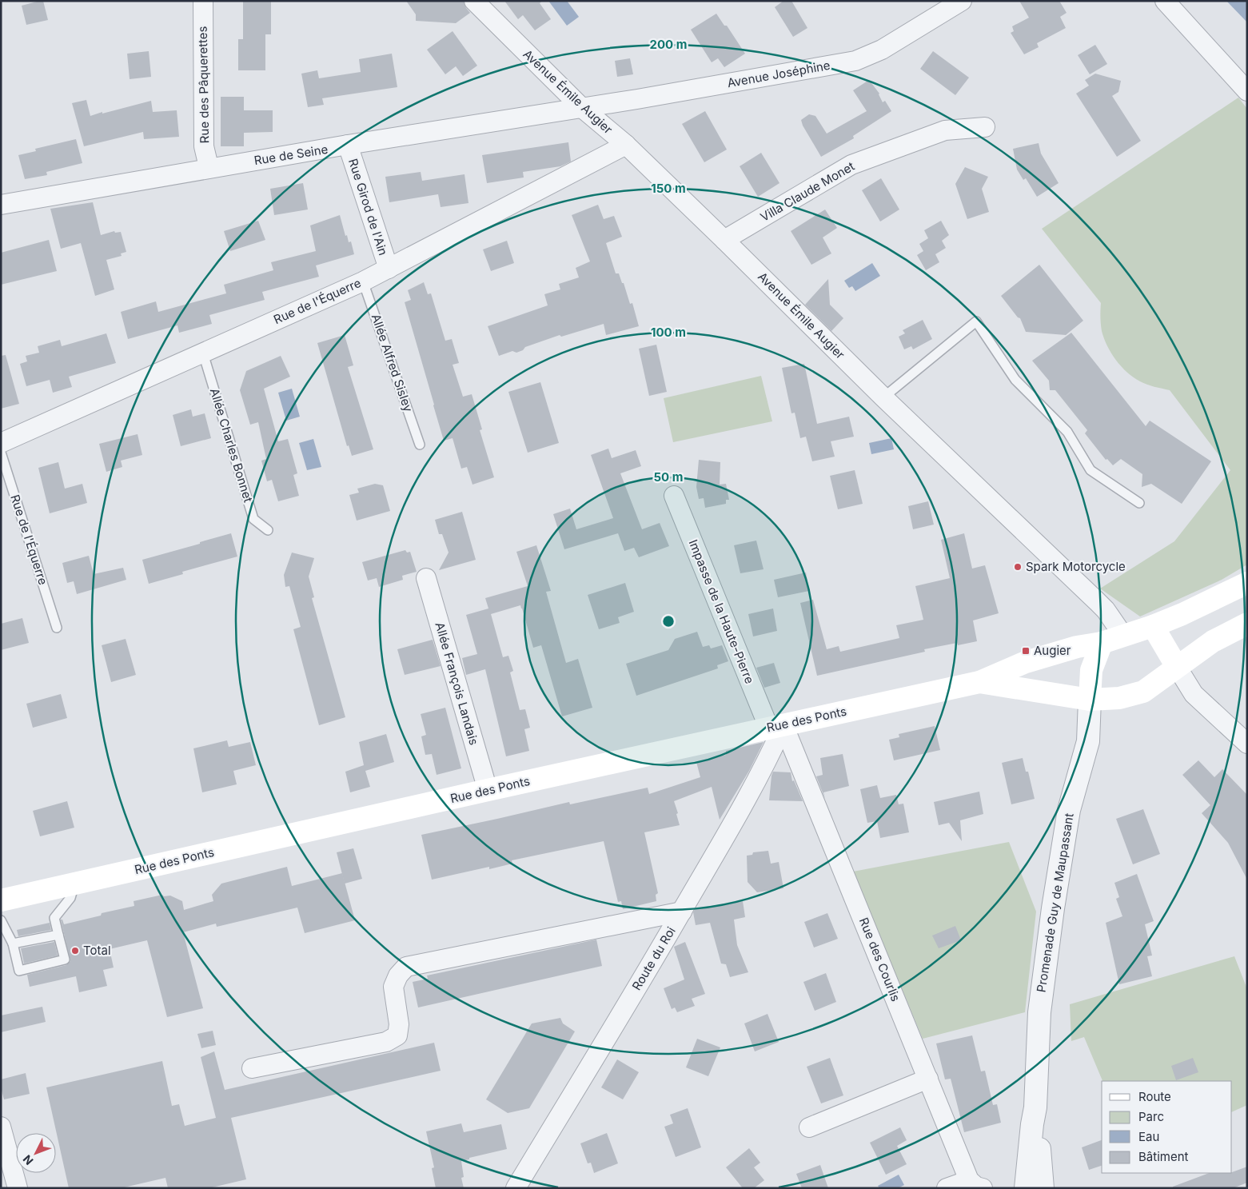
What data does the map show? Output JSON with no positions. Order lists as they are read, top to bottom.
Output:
{
  "streets": {
    "main road": ["Rue des Ponts"],
    "street": [
      "Avenue Joséphine",
      "Rue des Pâquerettes",
      "Avenue Émile Augier",
      "Rue de Seine",
      "Villa Claude Monet",
      "Rue Girod de l'Ain",
      "Rue de l'Équerre",
      "Impasse de la Haute-Pierre",
      "Allée François Landais",
      "Promenade Guy de Maupassant",
      "Route du Roi",
      "Rue des Courlis"
    ],
    "lane": ["Allée Alfred Sisley", "Allée Charles Bonnet"]
  },
  "crossings": [
    ["Avenue Joséphine", "Avenue Émile Augier"],
    ["Avenue Joséphine", "Rue de Seine"],
    ["Rue des Pâquerettes", "Rue de Seine"],
    ["Avenue Émile Augier", "Rue de Seine"],
    ["Avenue Émile Augier", "Villa Claude Monet"],
    ["Avenue Émile Augier", "Rue de l'Équerre"],
    ["Avenue Émile Augier", "Rue des Ponts"],
    ["Rue de Seine", "Rue Girod de l'Ain"],
    ["Rue Girod de l'Ain", "Rue de l'Équerre"],
    ["Rue de l'Équerre", "Allée Alfred Sisley"],
    ["Rue de l'Équerre", "Allée Charles Bonnet"],
    ["Impasse de la Haute-Pierre", "Rue des Ponts"],
    ["Impasse de la Haute-Pierre", "Route du Roi"],
    ["Impasse de la Haute-Pierre", "Rue des Courlis"],
    ["Allée François Landais", "Rue des Ponts"],
    ["Rue des Ponts", "Promenade Guy de Maupassant"],
    ["Rue des Ponts", "Route du Roi"],
    ["Rue des Ponts", "Rue des Courlis"],
    ["Route du Roi", "Rue des Courlis"]
  ],
  "places": {
    "other": ["Spark Motorcycle", "Total"],
    "transit": ["Augier"]
  },
  "legend": [
    "Route",
    "Parc",
    "Eau",
    "Bâtiment"
  ],
  "north": "bottom left",
  "rings": [
    "200 m",
    "150 m",
    "100 m",
    "50 m"
  ]
}
